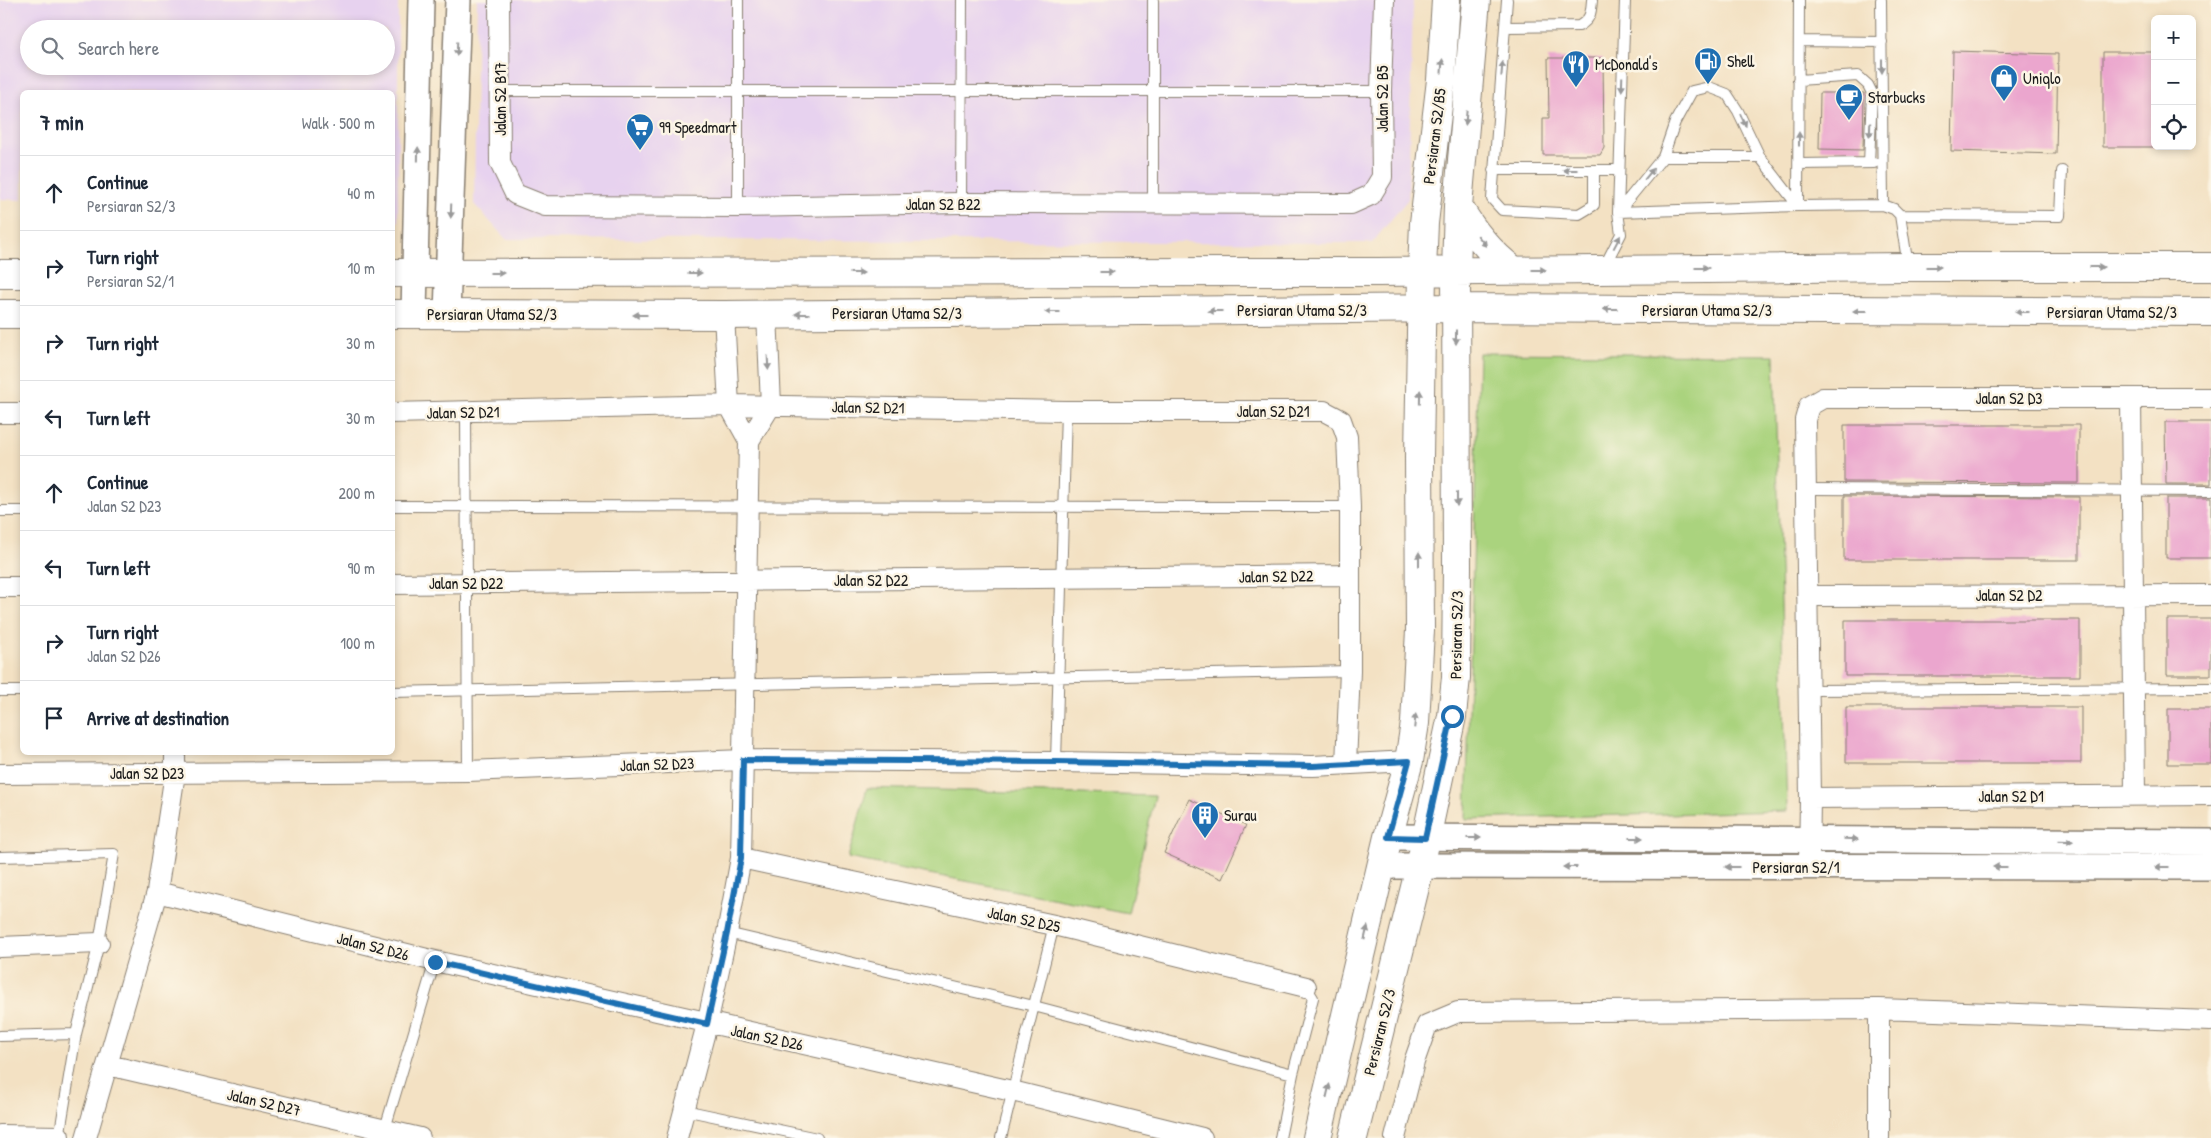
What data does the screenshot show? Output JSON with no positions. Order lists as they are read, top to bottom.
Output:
{
  "streets": {
    "main road": ["Persiaran S2/B5", "Persiaran Utama S2/3", "Persiaran S2/3"],
    "street": [
      "Jalan S2 B17",
      "Jalan S2 B5",
      "Jalan S2 B22",
      "Jalan S2 D3",
      "Jalan S2 D21",
      "Jalan S2 D22",
      "Jalan S2 D2",
      "Jalan S2 D23",
      "Jalan S2 D1",
      "Persiaran S2/1",
      "Jalan S2 D25",
      "Jalan S2 D26",
      "Jalan S2 D27"
    ]
  },
  "crossings": [
    ["Jalan S2 B17", "Jalan S2 B22"],
    ["Jalan S2 B5", "Jalan S2 B22"],
    ["Persiaran S2/B5", "Persiaran Utama S2/3"],
    ["Persiaran S2/B5", "Persiaran S2/3"],
    ["Persiaran S2/B5", "Jalan S2 D23"],
    ["Persiaran S2/B5", "Persiaran S2/1"],
    ["Persiaran Utama S2/3", "Persiaran S2/3"],
    ["Persiaran S2/3", "Persiaran S2/1"]
  ],
  "one_way": ["Persiaran S2/3"],
  "places": {
    "fuel station": ["Shell"],
    "restaurant": ["McDonald's"],
    "shop": ["Uniqlo"],
    "cafe": ["Starbucks"],
    "supermarket": ["99 Speedmart"],
    "building": ["Surau"]
  },
  "page": {
    "map_buttons": ["+", "−"],
    "search": "Search here",
    "heading": ["7 min", "Walk · 500 m"],
    "list": [
      ["Continue", "Persiaran S2/3", "40 m"],
      ["Turn right", "Persiaran S2/1", "10 m"],
      ["Turn right", "30 m"],
      ["Turn left", "30 m"],
      ["Continue", "Jalan S2 D23", "200 m"],
      ["Turn left", "90 m"],
      ["Turn right", "Jalan S2 D26", "100 m"],
      "Arrive at destination"
    ]
  }
}
